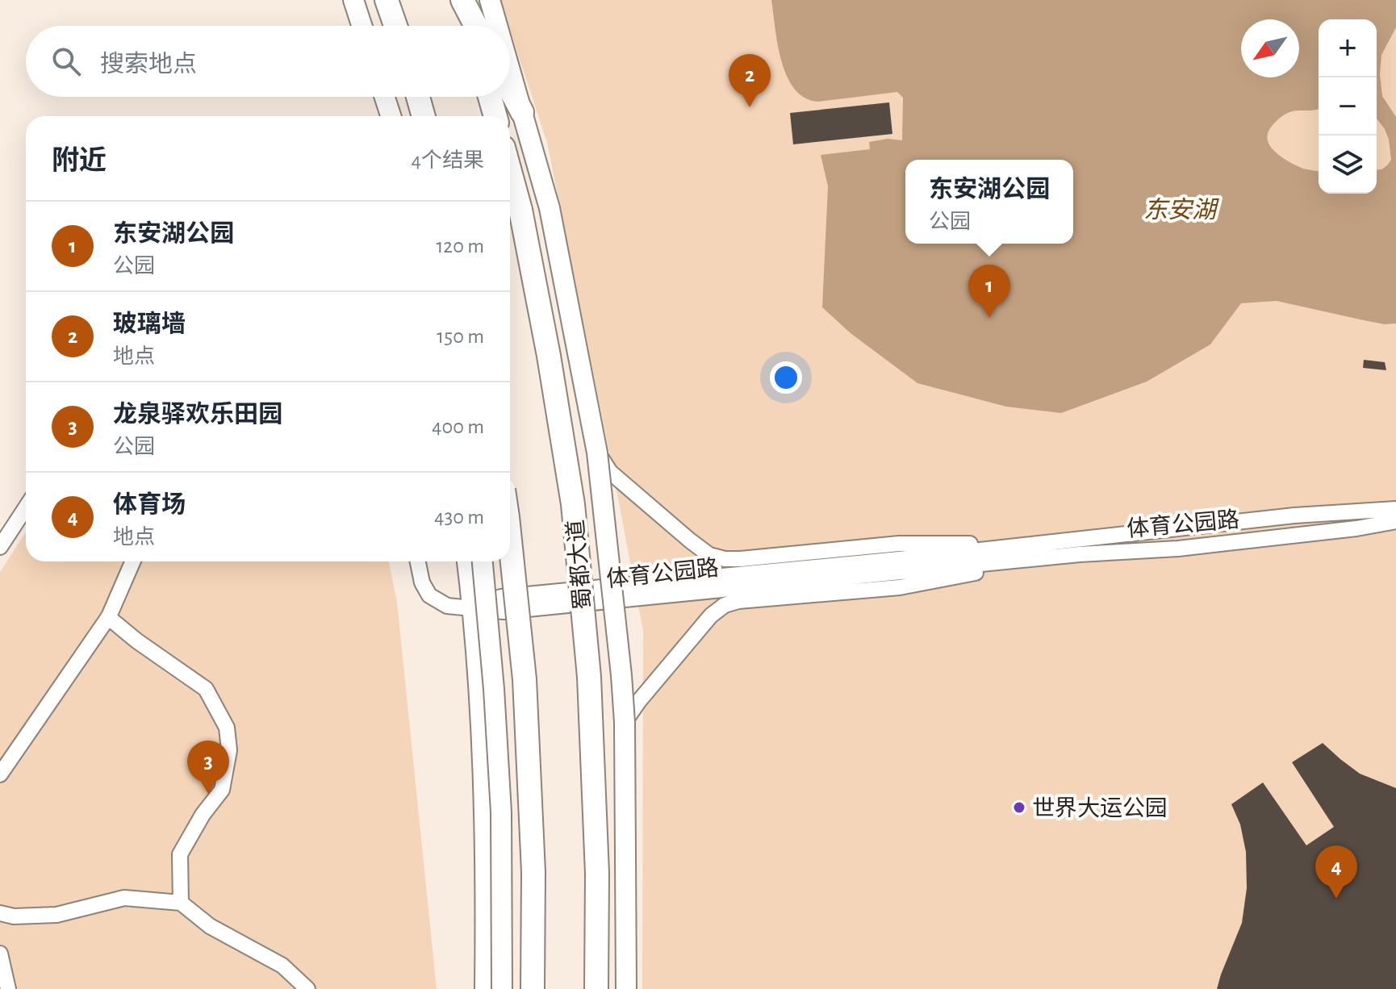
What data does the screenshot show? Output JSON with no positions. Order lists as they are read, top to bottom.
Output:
{
  "streets": {
    "highway": ["蜀都大道"],
    "street": ["体育公园路"]
  },
  "water": ["东安湖"],
  "places": ["世界大运公园"],
  "north": "bottom left",
  "page": {
    "map_buttons": ["+", "−"],
    "search": "搜索地点",
    "pins": [
      "2",
      "1",
      "3",
      "4"
    ],
    "heading": ["附近", "4个结果"],
    "popup": ["东安湖公园", "公园"],
    "list": [
      {
        "mark": "1",
        "name": "东安湖公园",
        "note": "公园",
        "value": "120 m"
      },
      {
        "mark": "2",
        "name": "玻璃墙",
        "note": "地点",
        "value": "150 m"
      },
      {
        "mark": "3",
        "name": "龙泉驿欢乐田园",
        "note": "公园",
        "value": "400 m"
      },
      {
        "mark": "4",
        "name": "体育场",
        "note": "地点",
        "value": "430 m"
      }
    ]
  }
}
